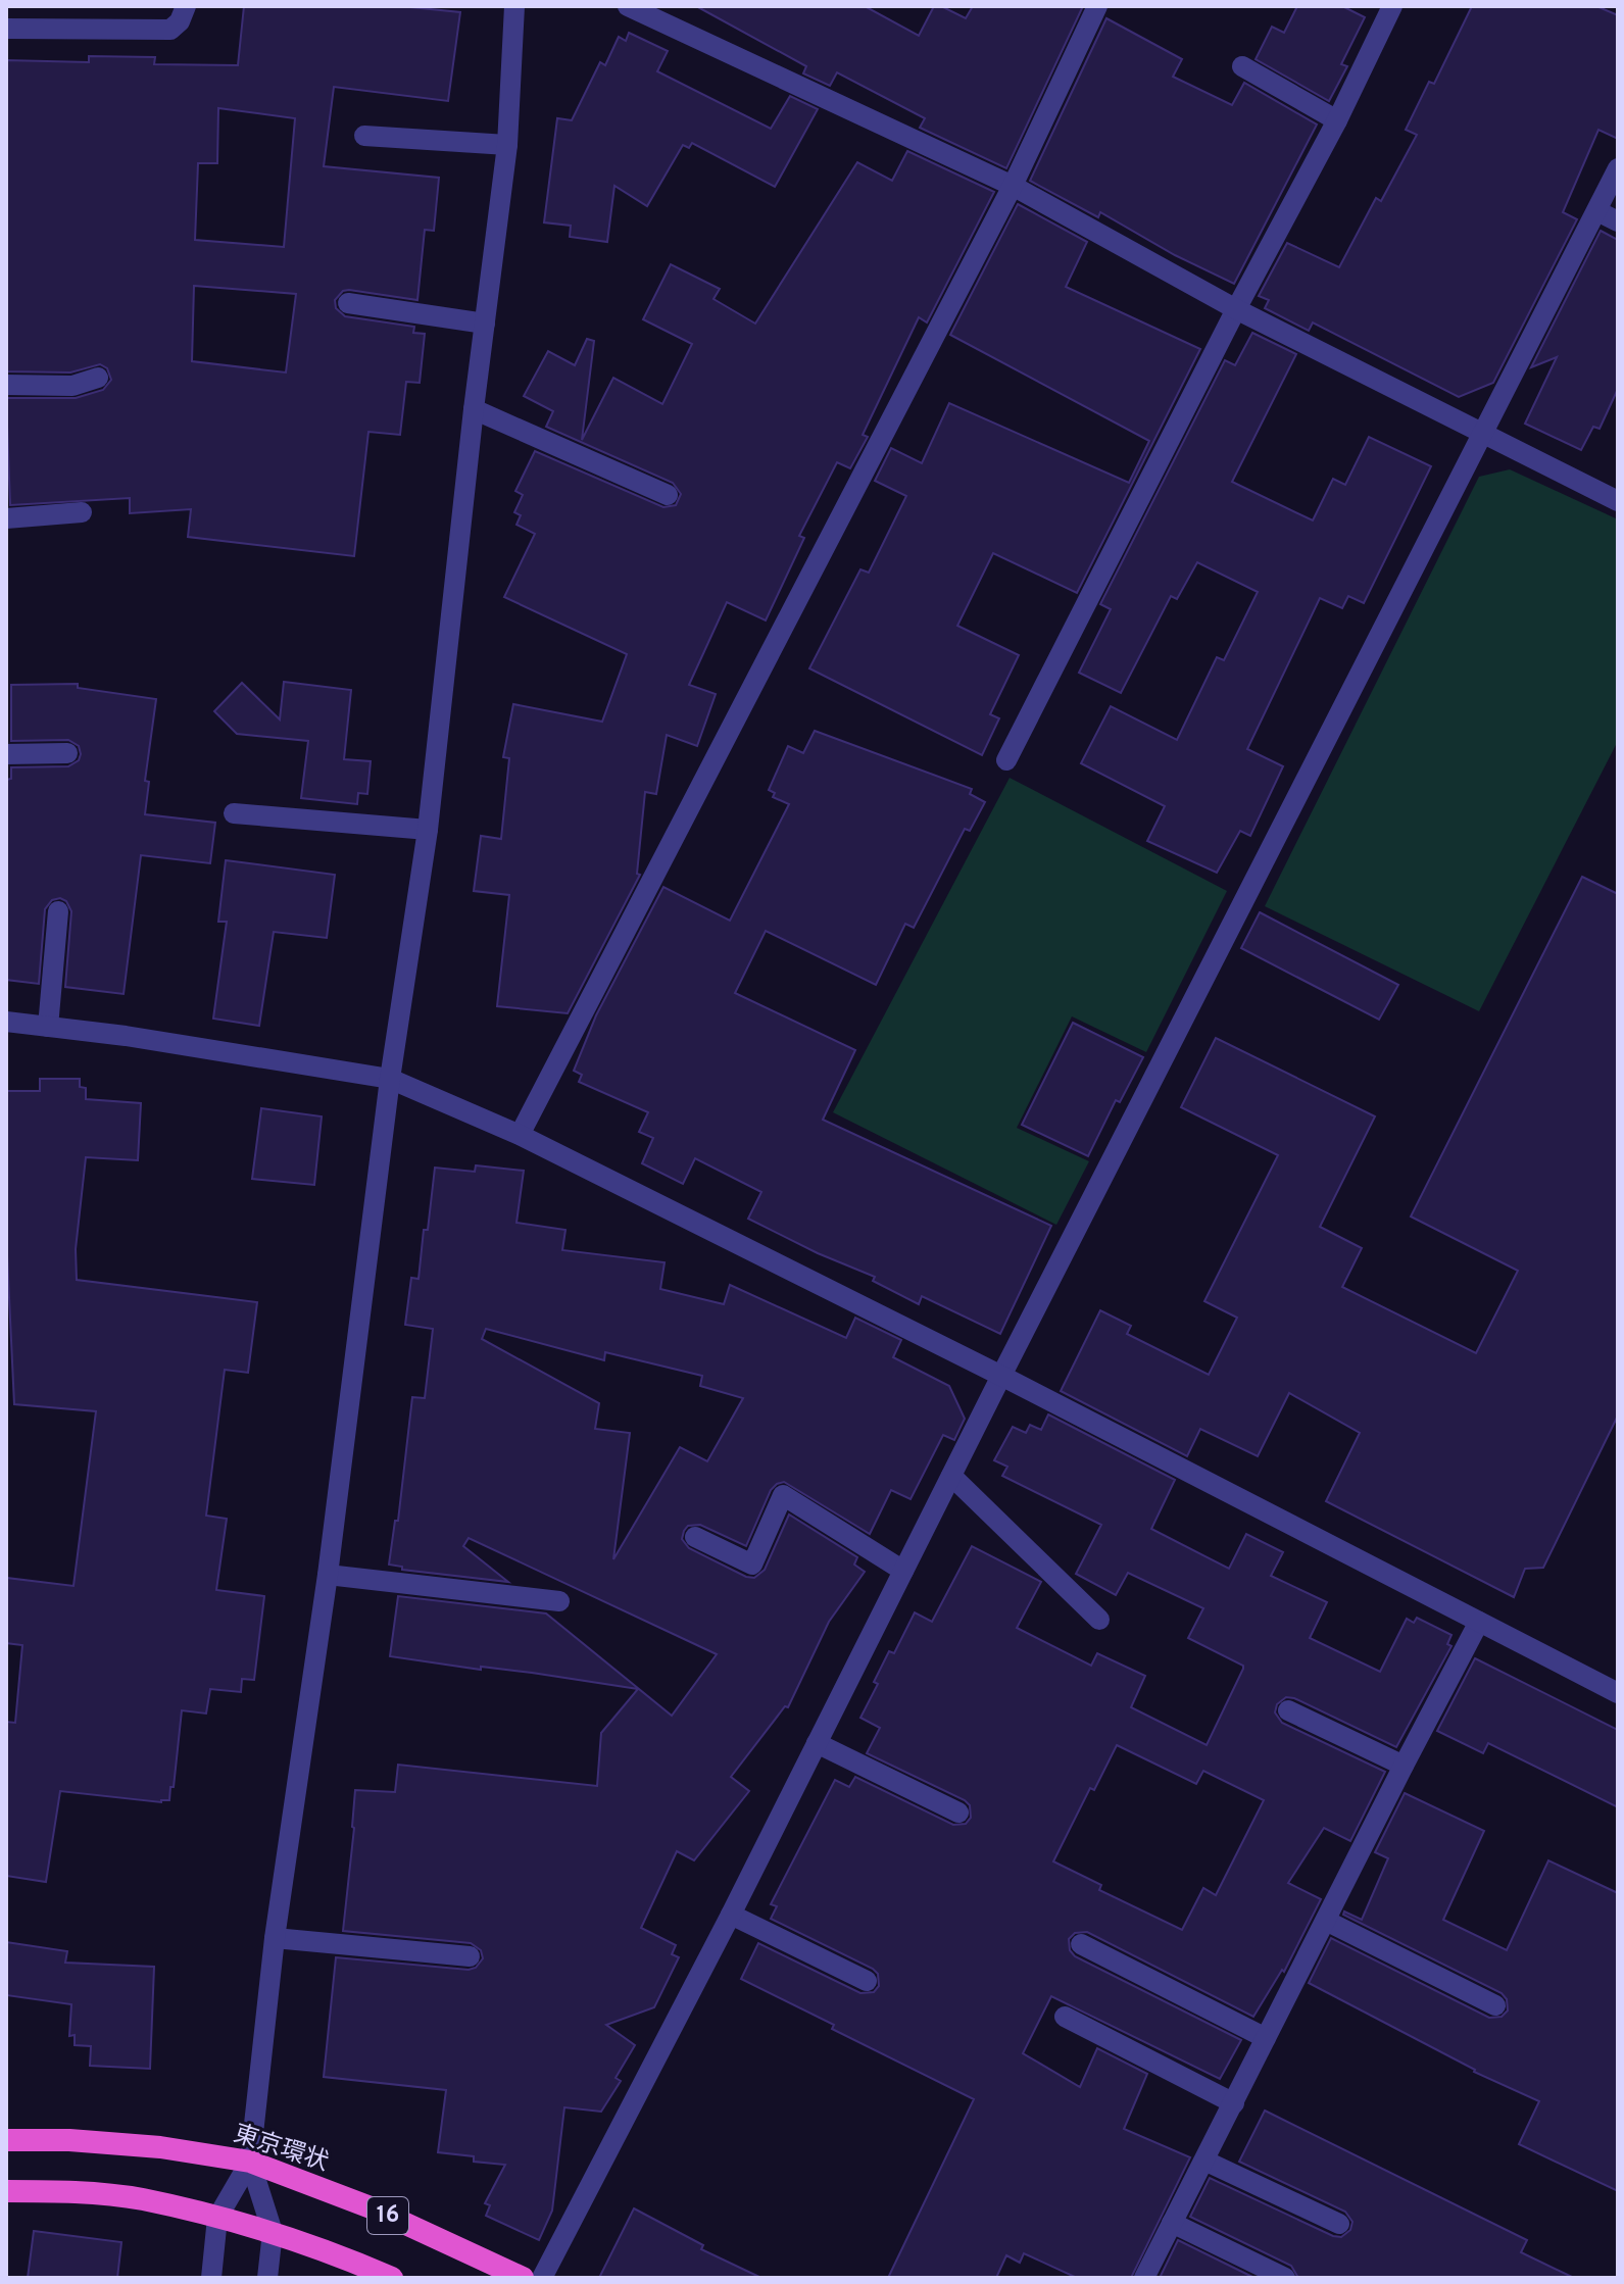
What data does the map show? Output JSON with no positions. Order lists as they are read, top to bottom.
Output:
{
  "streets": {
    "highway": ["東京環状", "16"]
  }
}
